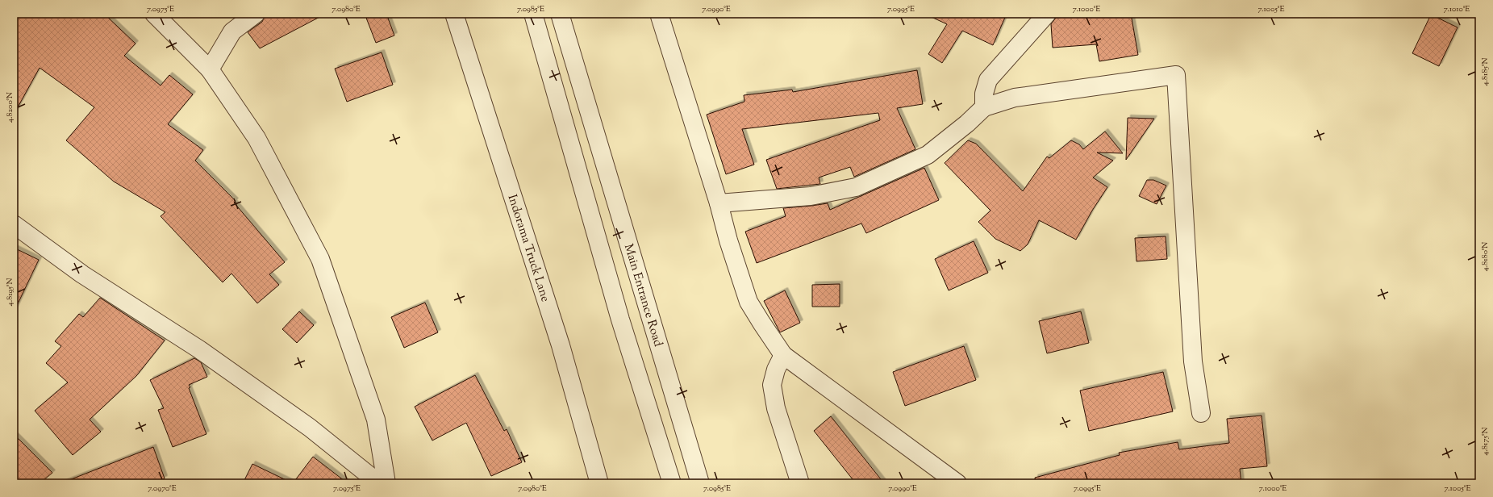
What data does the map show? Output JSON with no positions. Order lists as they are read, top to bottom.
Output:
{
  "streets": {
    "street": ["Indorama Truck Lane", "Main Entrance Road"]
  },
  "coordinates": [
    "7.0975°E",
    "7.0980°E",
    "7.0985°E",
    "7.0990°E",
    "7.0995°E",
    "7.1000°E",
    "7.1005°E",
    "7.1010°E",
    "4.8185°N",
    "4.8200°N",
    "4.8180°N",
    "4.8195°N",
    "4.8175°N",
    "7.0970°E"
  ]
}
